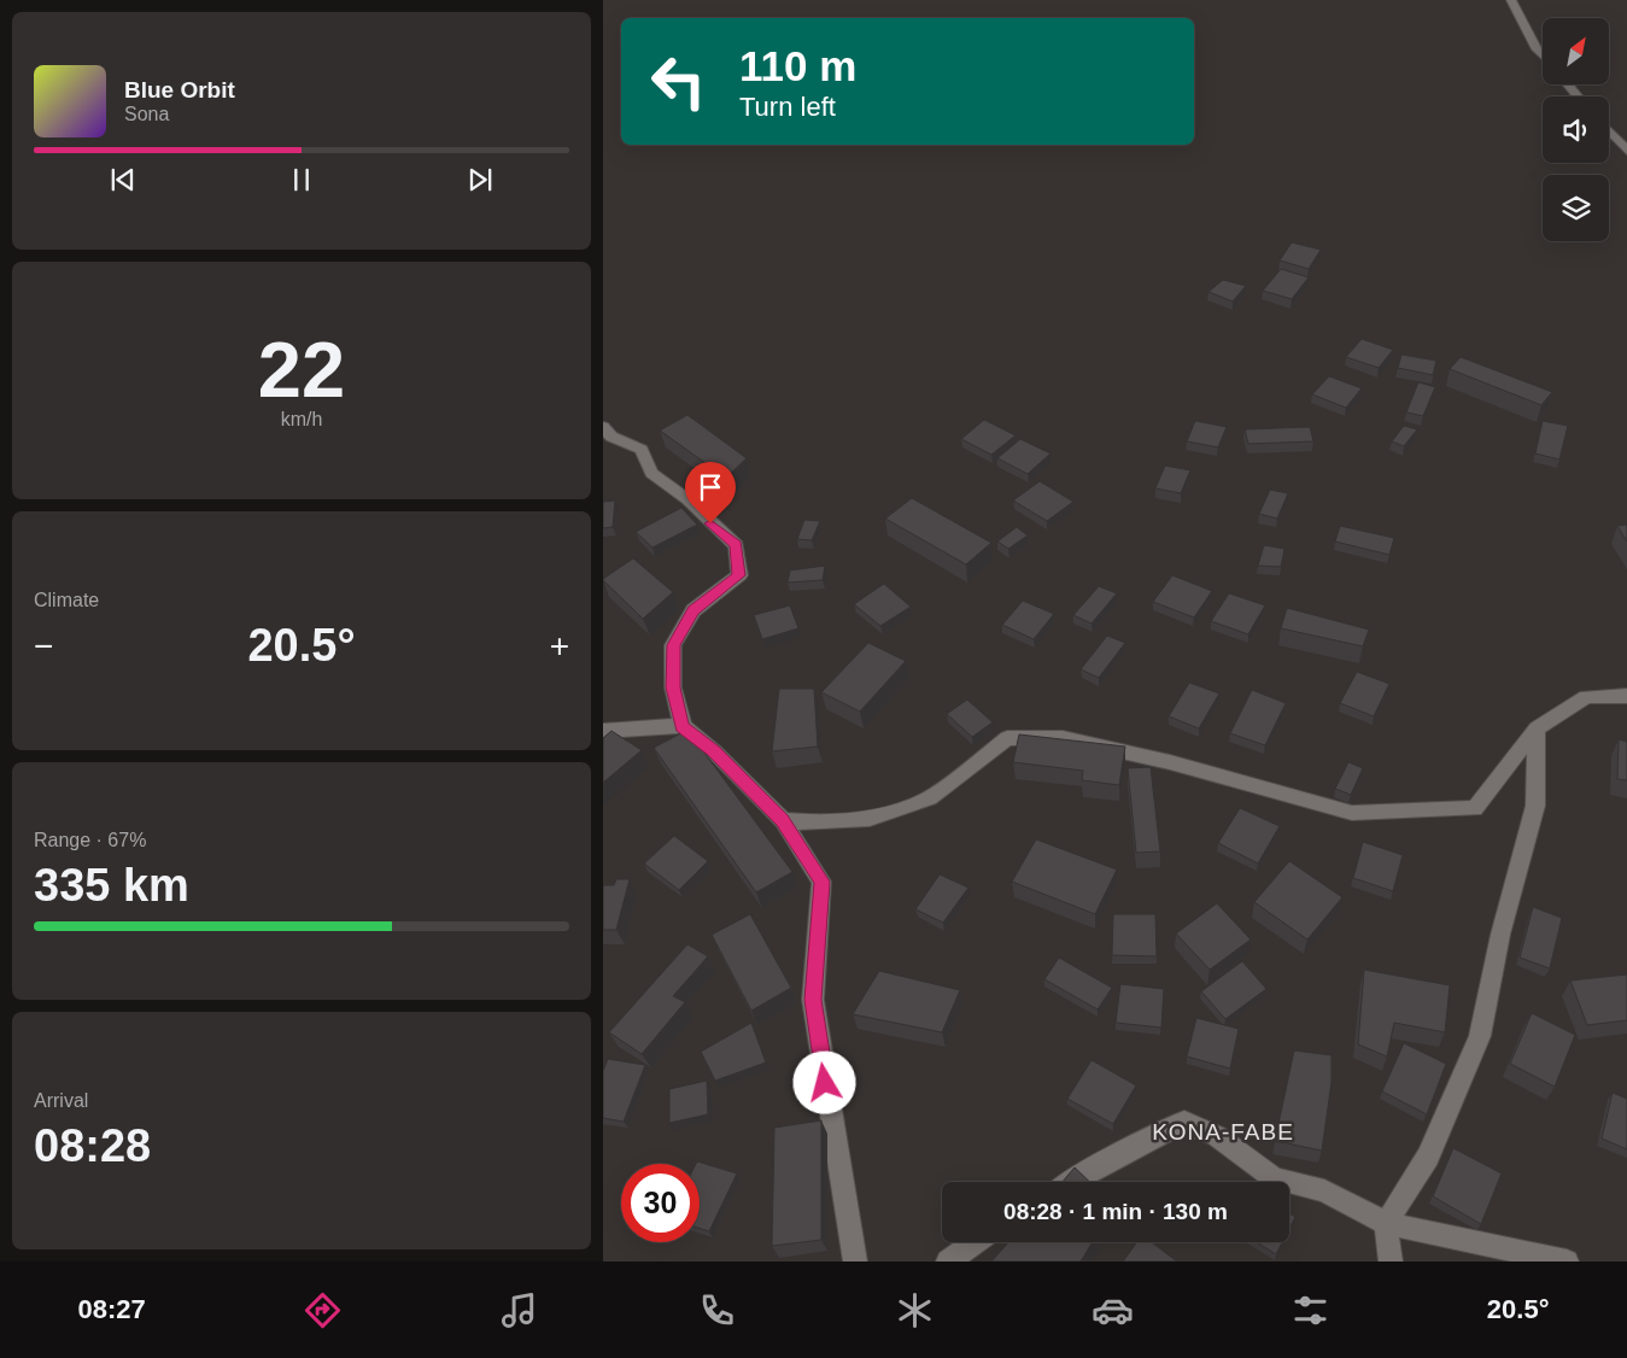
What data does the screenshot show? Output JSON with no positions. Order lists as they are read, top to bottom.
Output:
{
  "districts": ["KONA-FABE"],
  "north": "top right",
  "page": {
    "turn": ["110 m", "Turn left"],
    "song": ["Blue Orbit", "Sona"],
    "tile": [
      ["22", "km/h"],
      "Climate",
      ["Range · 67%", "335 km"],
      ["Arrival", "08:28"]
    ],
    "heat": ["−", "20.5°", "+"],
    "limit": "30",
    "trip": "08:28 · 1 min · 130 m",
    "tabs": ["08:27", "20.5°"]
  }
}
